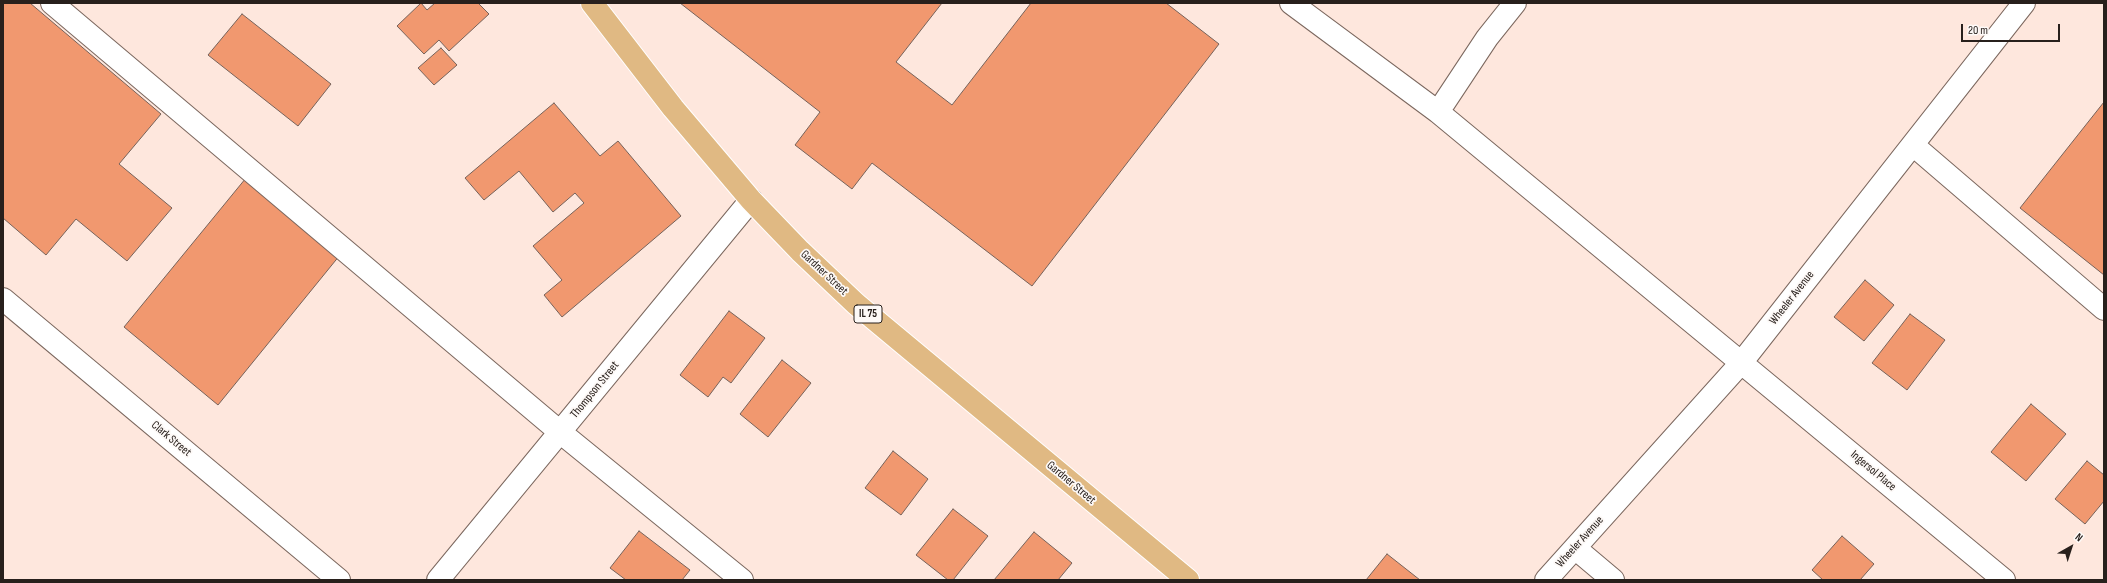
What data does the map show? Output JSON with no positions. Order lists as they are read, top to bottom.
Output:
{
  "streets": {
    "main road": ["Gardner Street", "IL 75"],
    "street": [
      "Wheeler Avenue",
      "Thompson Street",
      "Clark Street",
      "Ingersol Place"
    ]
  },
  "crossings": [
    ["Gardner Street", "Thompson Street"],
    ["Wheeler Avenue", "Ingersol Place"]
  ],
  "scale_bar": "20 m",
  "north": "top right"
}
